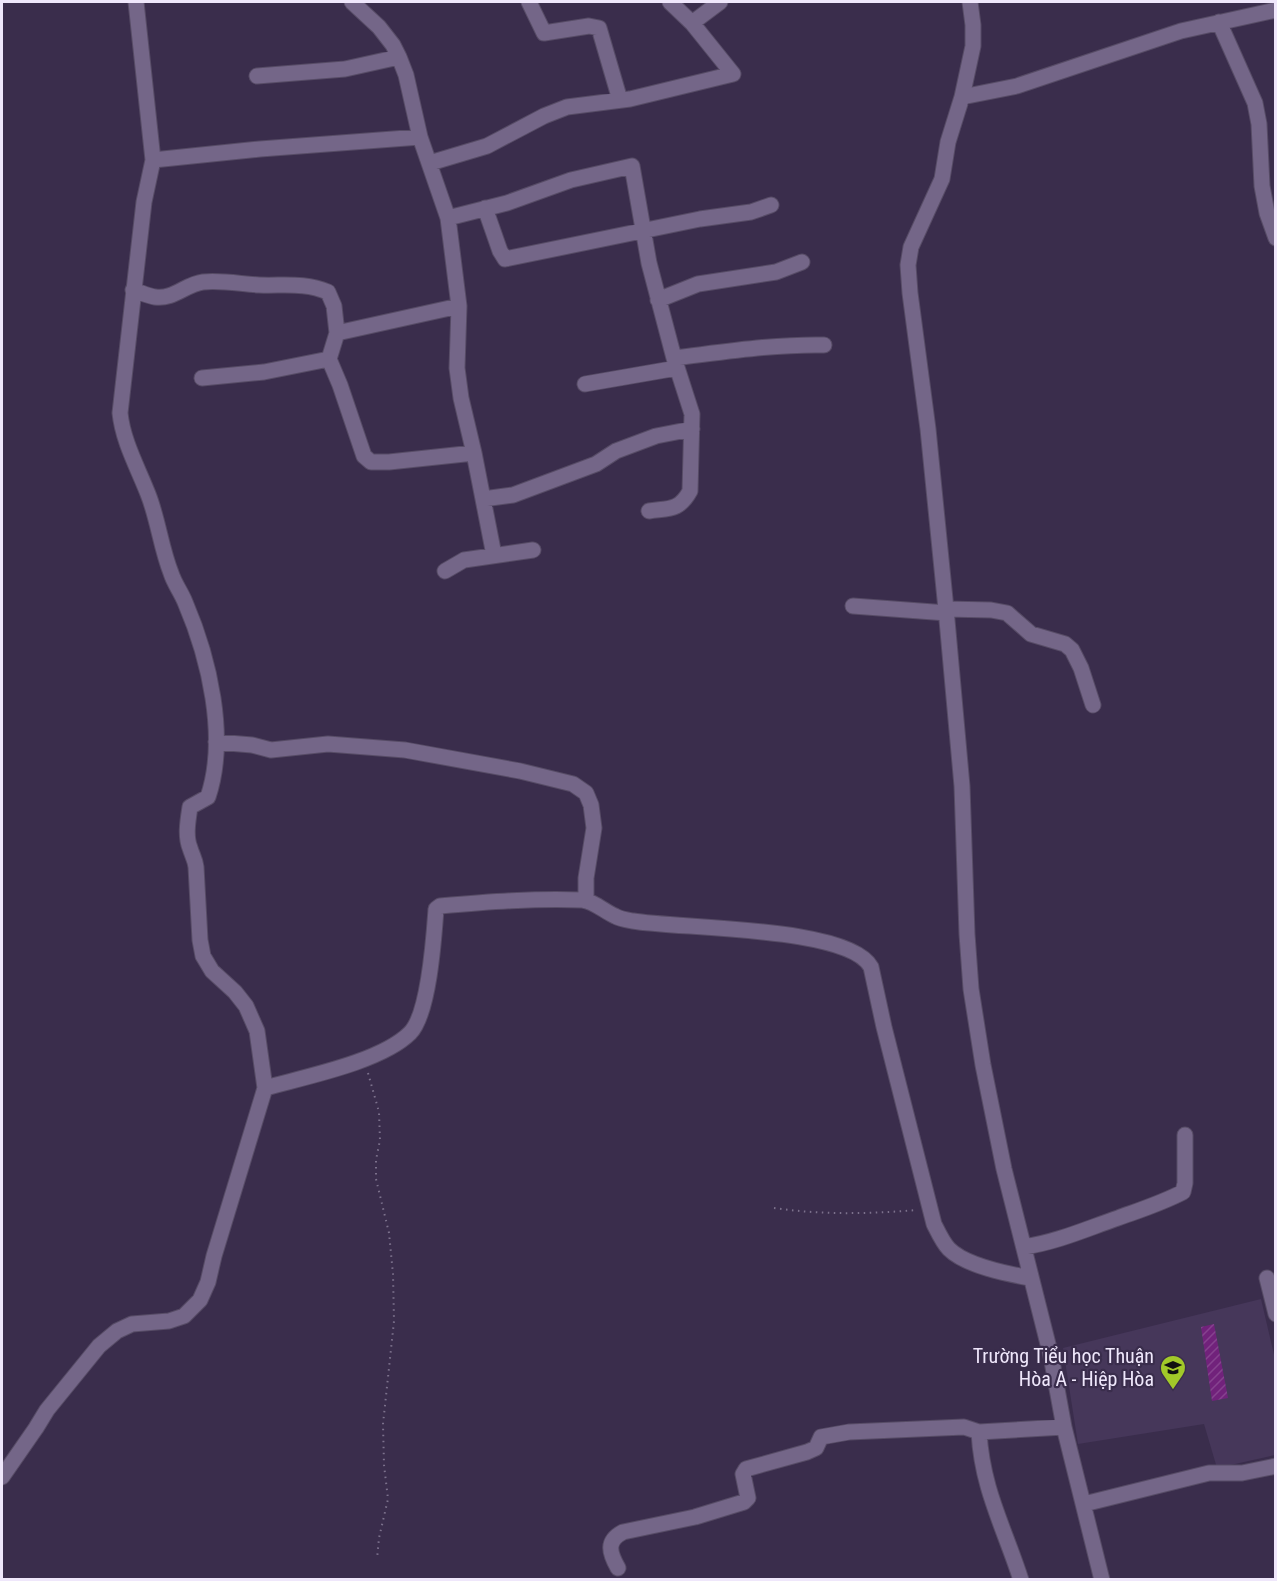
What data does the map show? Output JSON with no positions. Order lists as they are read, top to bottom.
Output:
{
  "places": {
    "school or university": ["Trường Tiểu học Thuận Hòa A - Hiệp Hòa"]
  }
}
